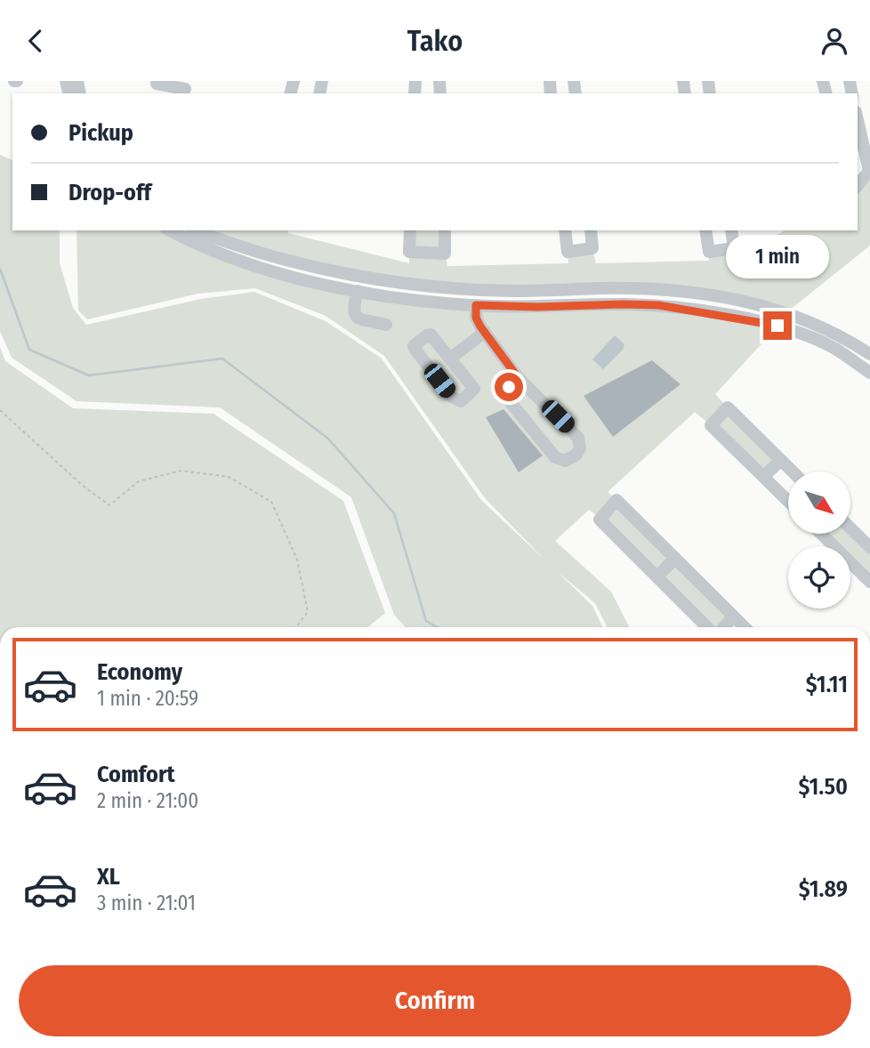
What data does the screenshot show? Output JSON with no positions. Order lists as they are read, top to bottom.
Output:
{
  "north": "bottom right",
  "page": {
    "header": "Tako",
    "banner": ["Pickup", "Drop-off"],
    "bubble": "1 min",
    "list": [
      {
        "name": "Economy",
        "note": "1 min · 20:59",
        "value": "$1.11"
      },
      {
        "name": "Comfort",
        "note": "2 min · 21:00",
        "value": "$1.50"
      },
      {
        "name": "XL",
        "note": "3 min · 21:01",
        "value": "$1.89"
      }
    ],
    "buttons": "Confirm"
  }
}
